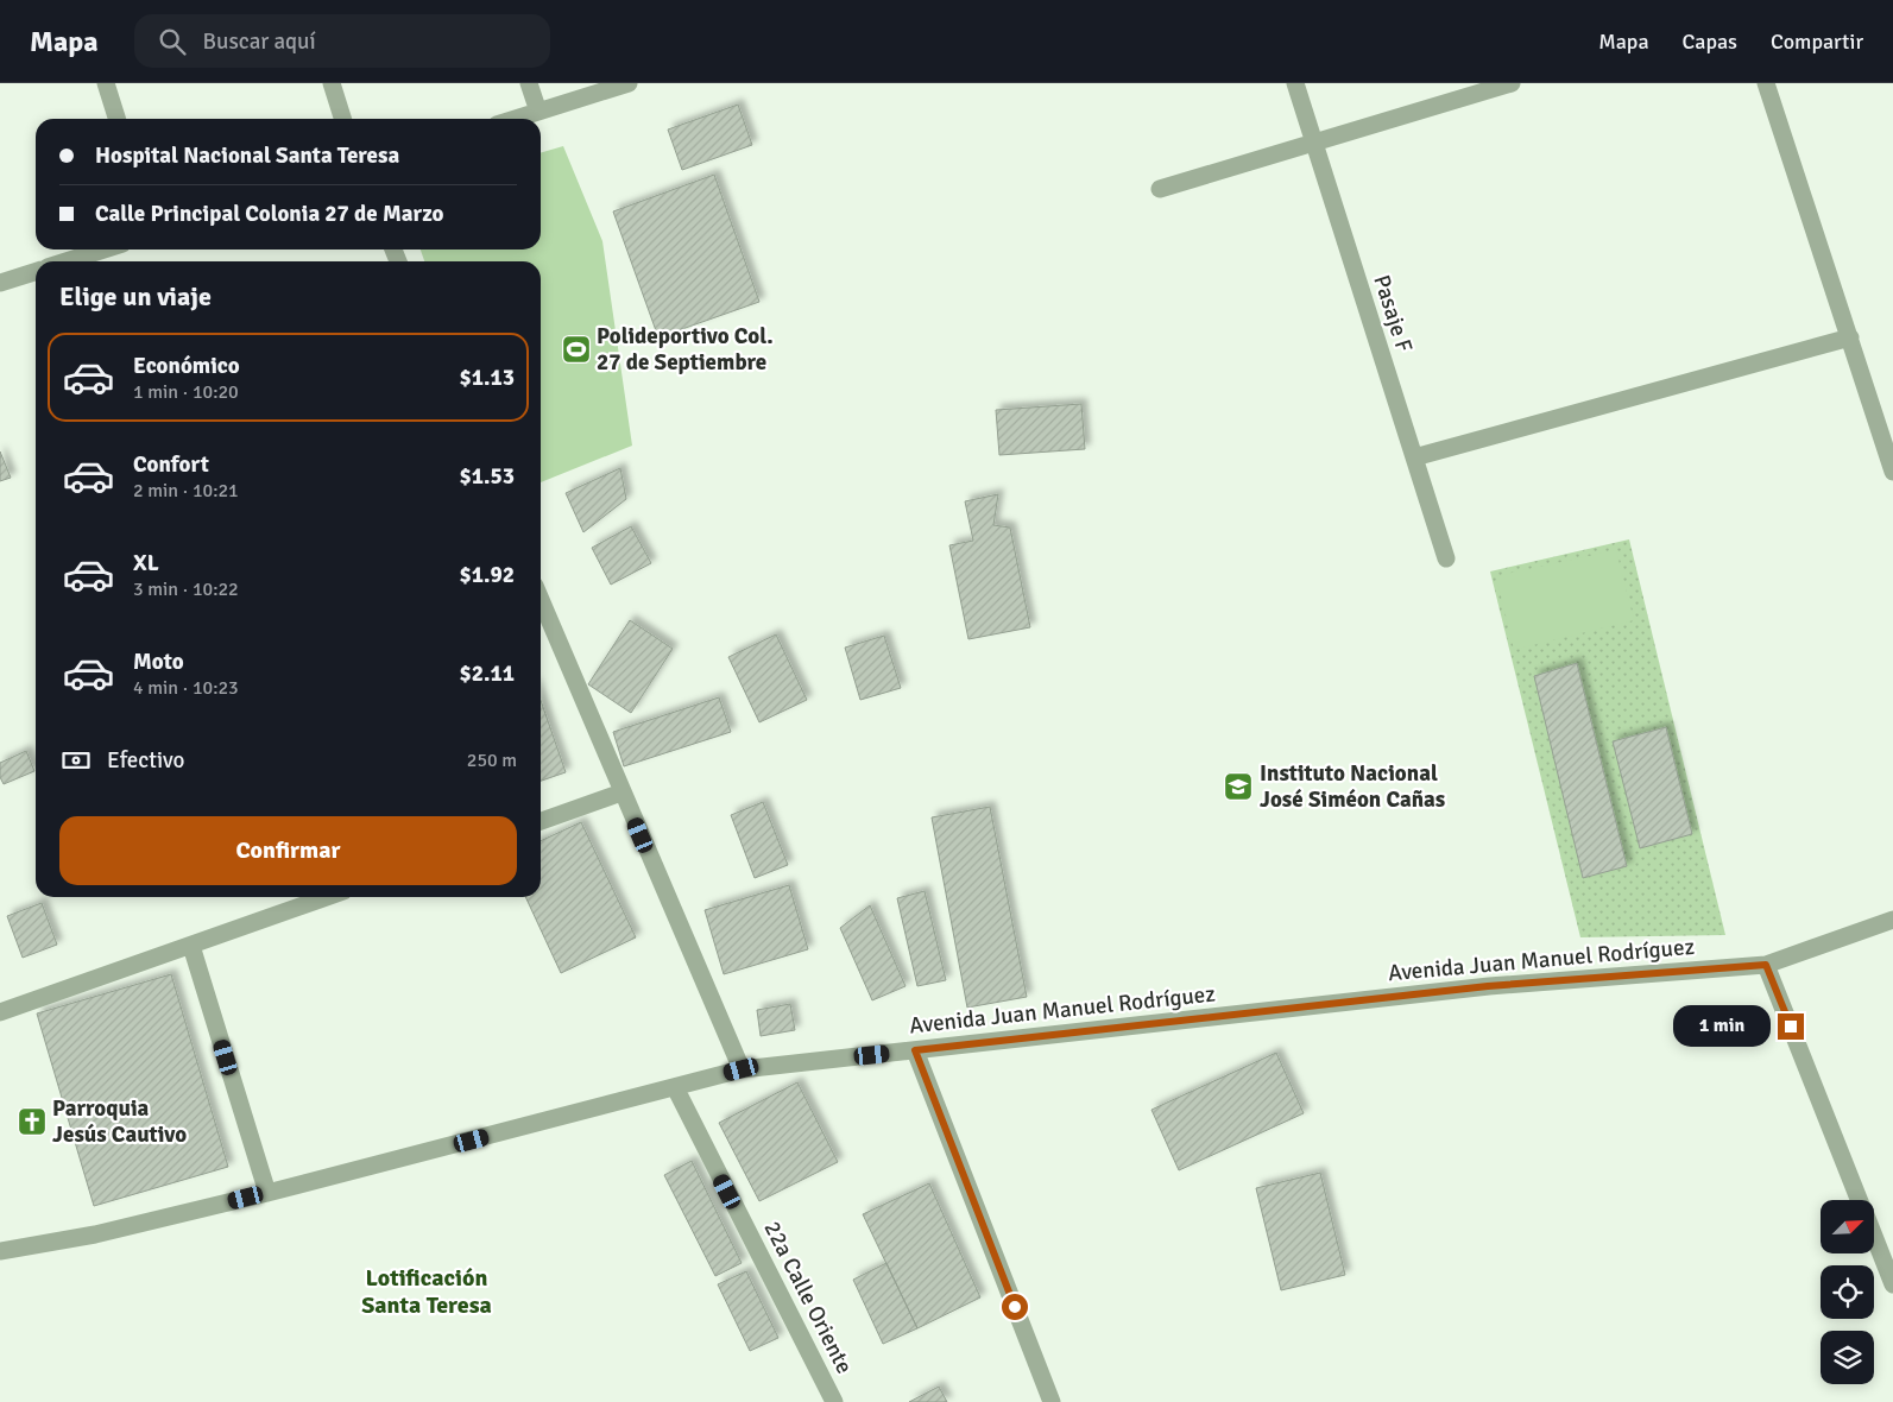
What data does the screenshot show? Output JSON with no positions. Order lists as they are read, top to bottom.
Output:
{
  "streets": {
    "street": ["Pasaje F", "Avenida Juan Manuel Rodríguez", "22a Calle Oriente"]
  },
  "crossings": [
    ["Avenida Juan Manuel Rodríguez", "22a Calle Oriente"]
  ],
  "districts": ["Lotificación Santa Teresa"],
  "places": {
    "sports": ["Polideportivo Col. 27 de Septiembre"],
    "school or university": ["Instituto Nacional José Siméon Cañas"],
    "church": ["Parroquia Jesús Cautivo"]
  },
  "north": "top right",
  "page": {
    "header": "Mapa",
    "search": "Buscar aquí",
    "nav": ["Mapa", "Capas", "Compartir"],
    "banner": ["Hospital Nacional Santa Teresa", "Calle Principal Colonia 27 de Marzo"],
    "heading": "Elige un viaje",
    "list": [
      {
        "name": "Económico",
        "note": "1 min · 10:20",
        "value": "$1.13"
      },
      {
        "name": "Confort",
        "note": "2 min · 10:21",
        "value": "$1.53"
      },
      {
        "name": "XL",
        "note": "3 min · 10:22",
        "value": "$1.92"
      },
      {
        "name": "Moto",
        "note": "4 min · 10:23",
        "value": "$2.11"
      }
    ],
    "pay": ["Efectivo", "250 m"],
    "buttons": "Confirmar",
    "bubble": "1 min"
  }
}
